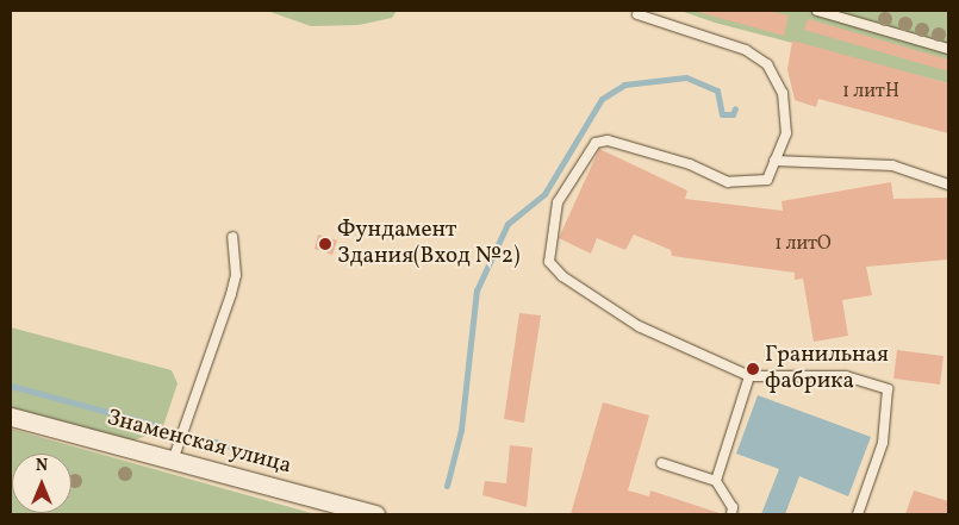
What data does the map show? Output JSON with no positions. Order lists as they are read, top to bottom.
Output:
{
  "streets": {
    "street": ["Знаменская улица"]
  },
  "places": ["Фундамент Здания(Вход №2)", "Гранильная фабрика"],
  "house_numbers": ["1 литН", "1 литО"],
  "north": "top"
}
